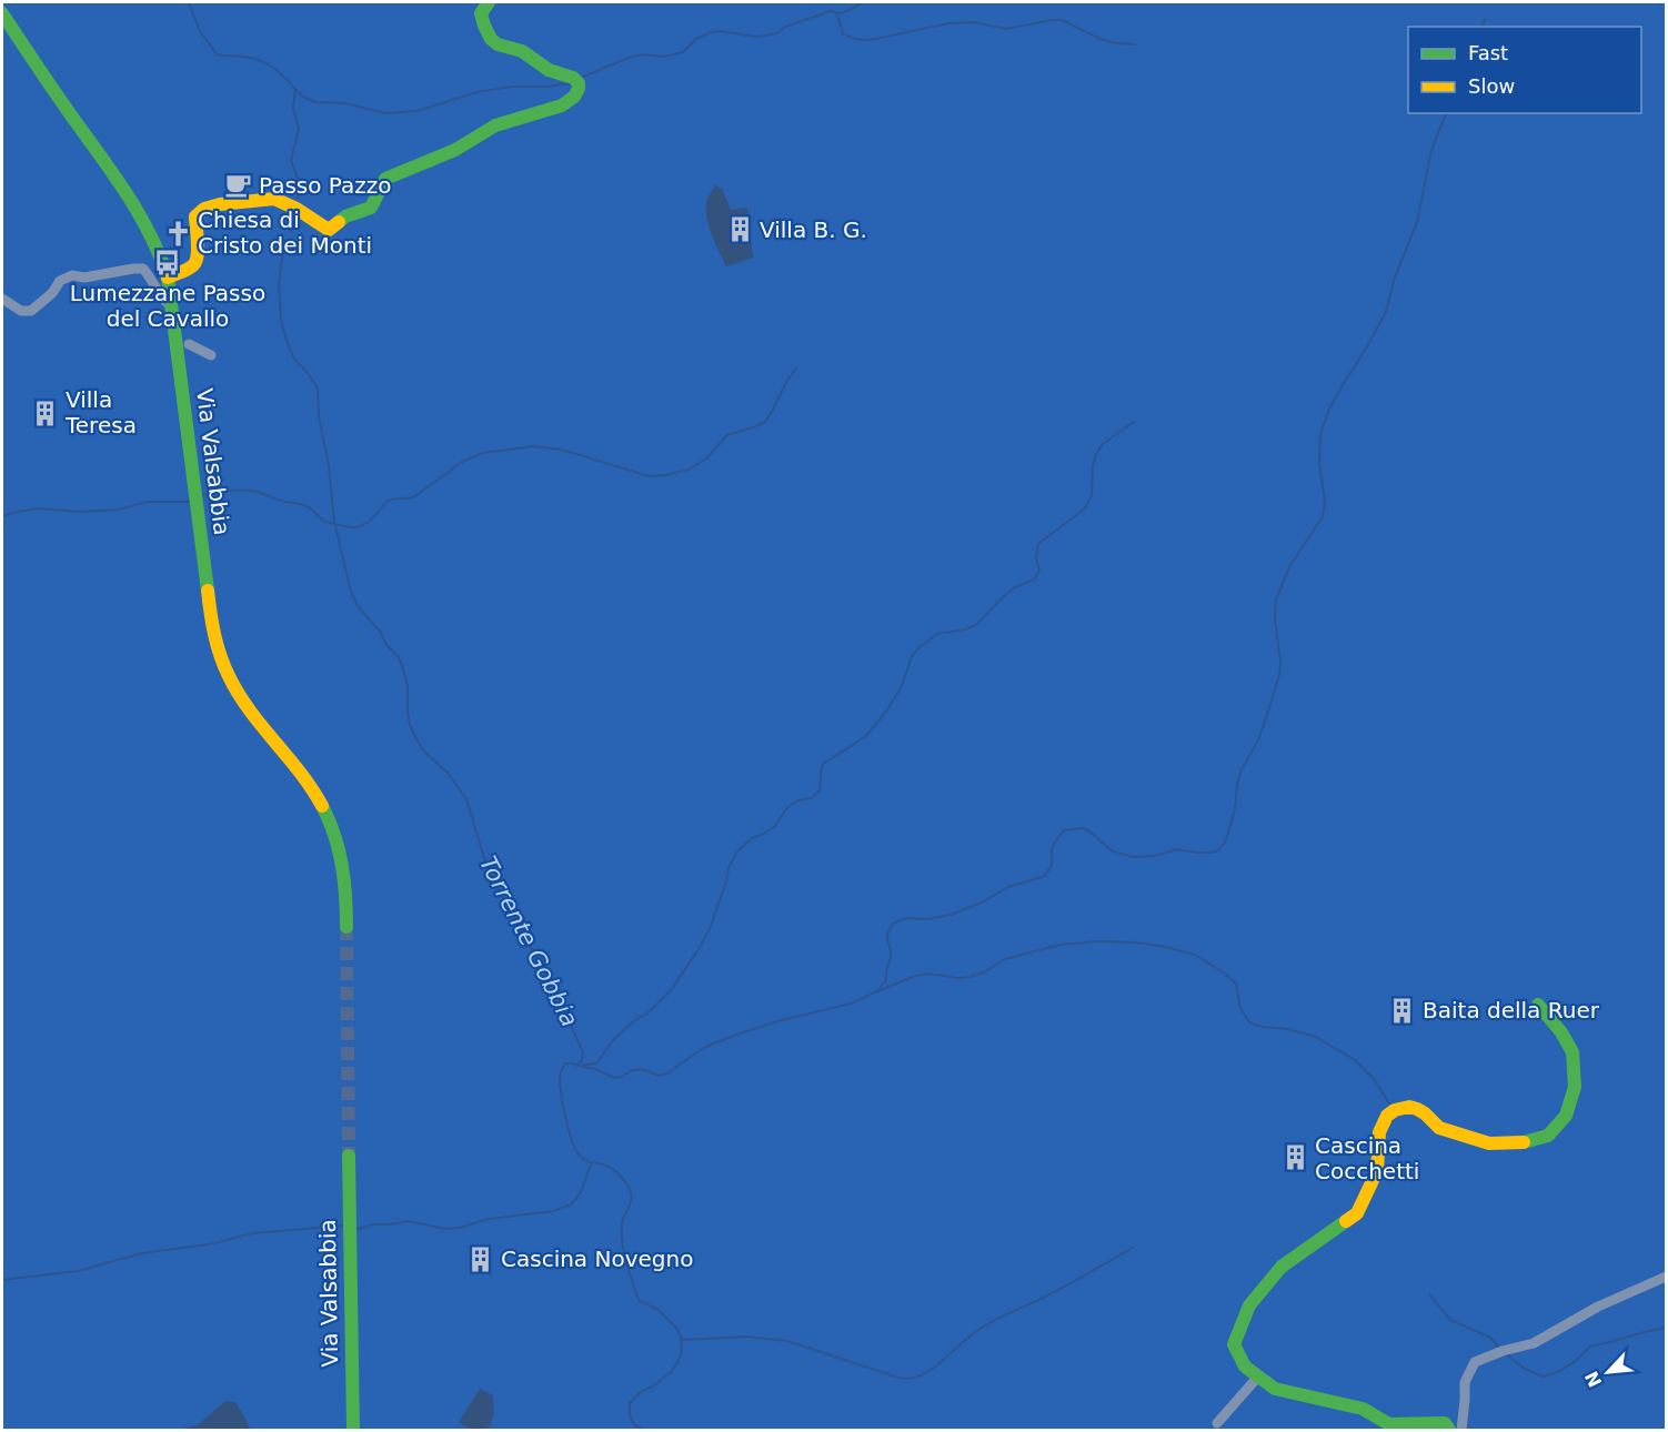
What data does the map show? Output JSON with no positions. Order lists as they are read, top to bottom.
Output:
{
  "streets": {
    "street": ["Via Valsabbia"]
  },
  "water": ["Torrente Gobbia"],
  "places": {
    "cafe": ["Passo Pazzo"],
    "building": [
      "Villa B. G.",
      "Villa Teresa",
      "Baita della Ruer",
      "Cascina Cocchetti",
      "Cascina Novegno"
    ],
    "church": ["Chiesa di Cristo dei Monti"],
    "bus stop": ["Lumezzane Passo del Cavallo"]
  },
  "legend": ["Fast", "Slow"],
  "north": "bottom left"
}
